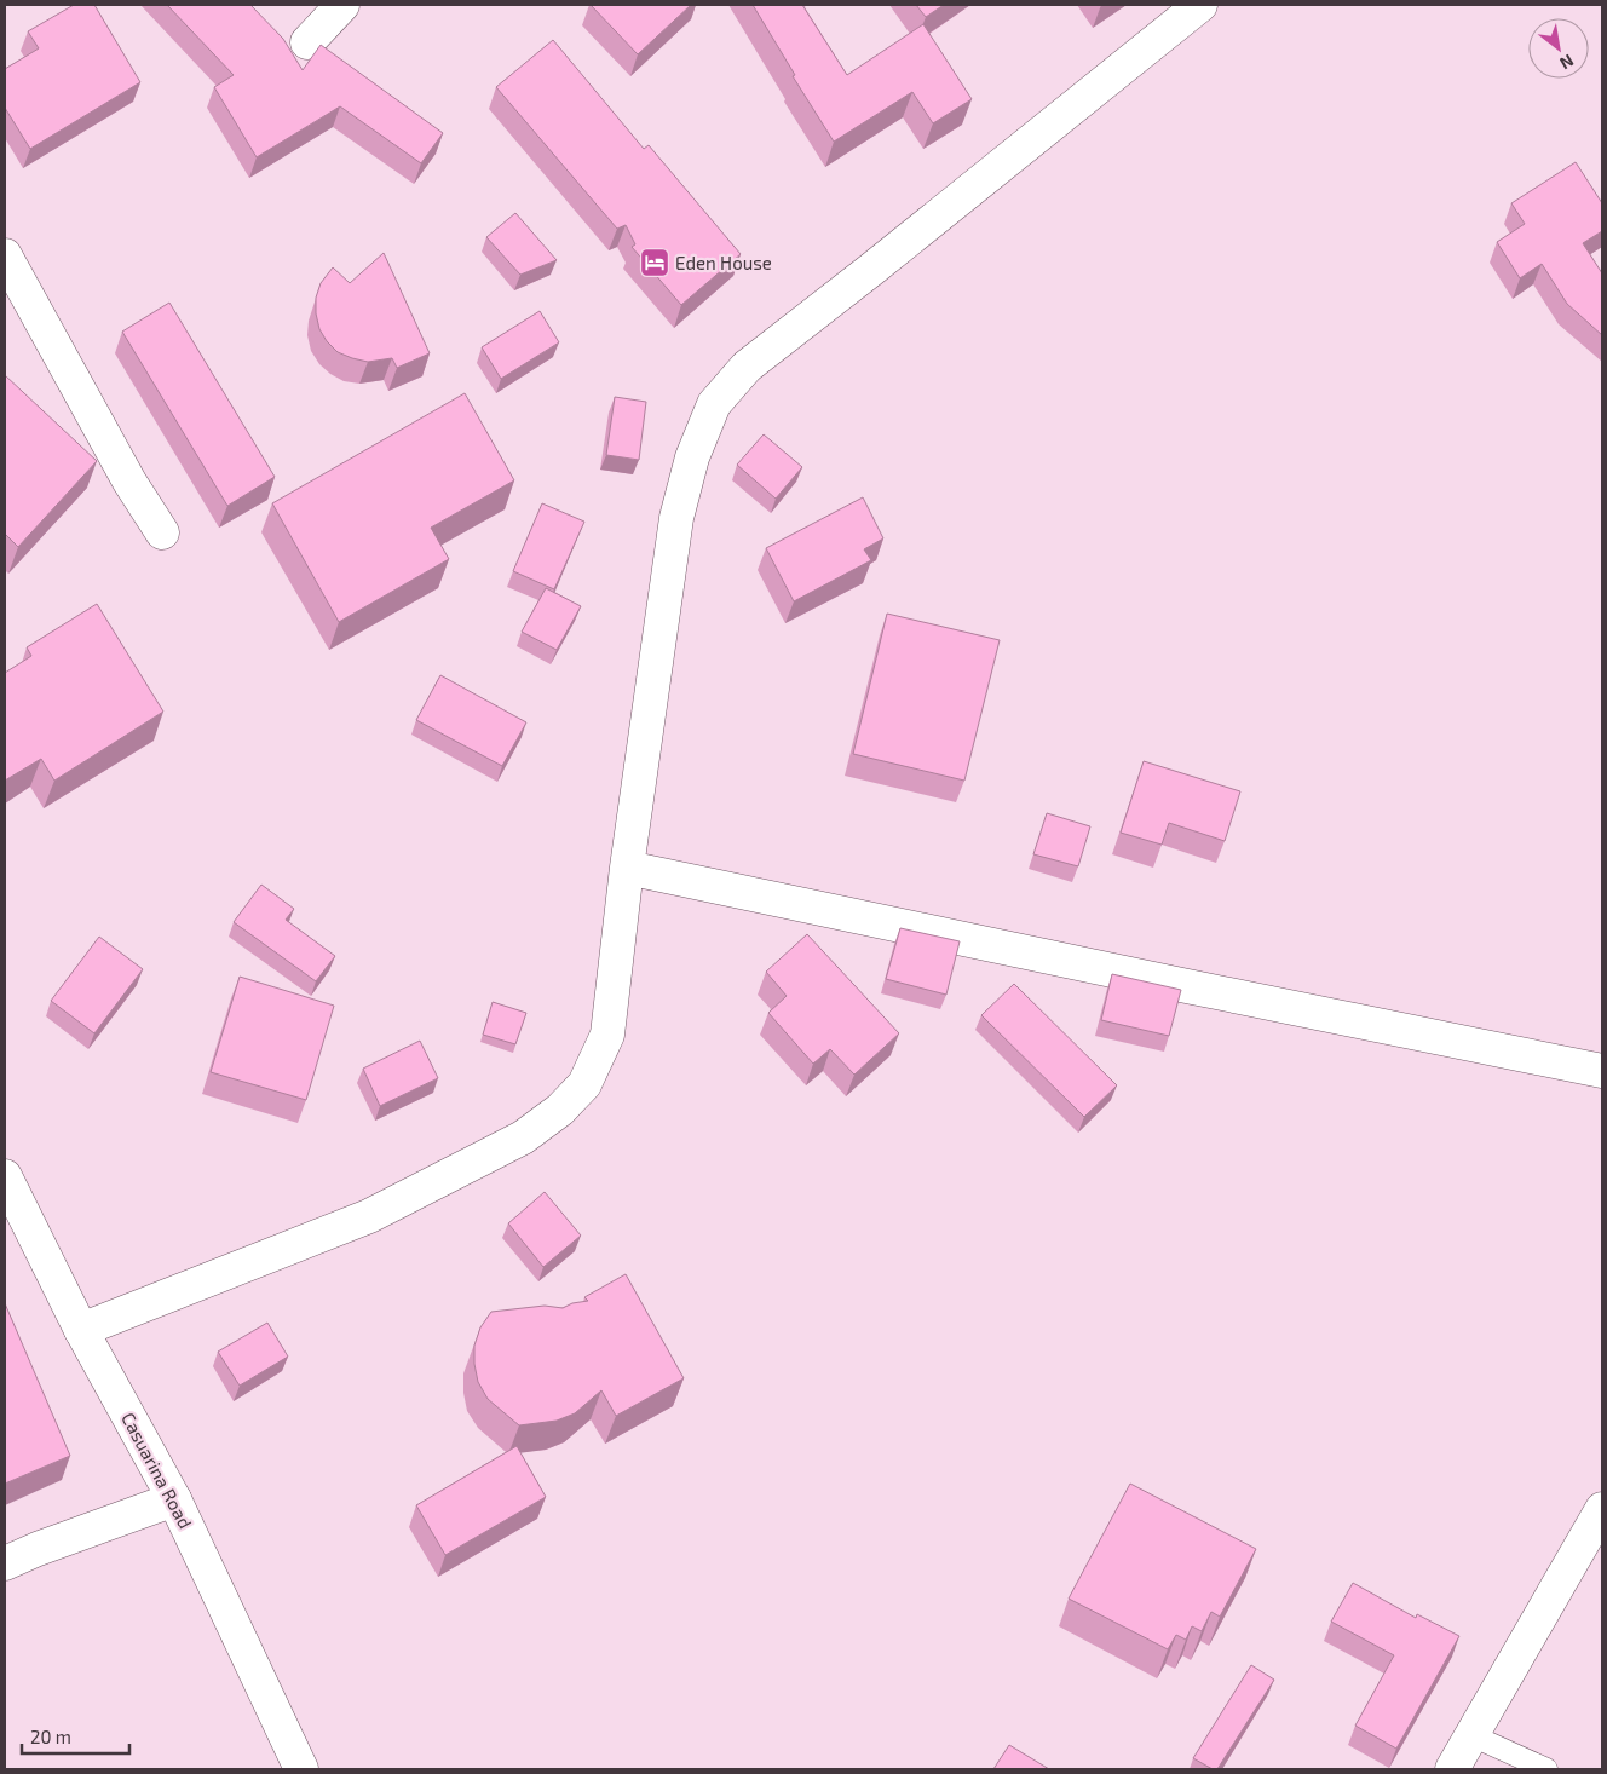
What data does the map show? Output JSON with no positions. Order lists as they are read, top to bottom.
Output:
{
  "streets": {
    "street": ["Casuarina Road"]
  },
  "places": {
    "hotel": ["Eden House"]
  },
  "scale_bar": "20 m",
  "north": "bottom right"
}
